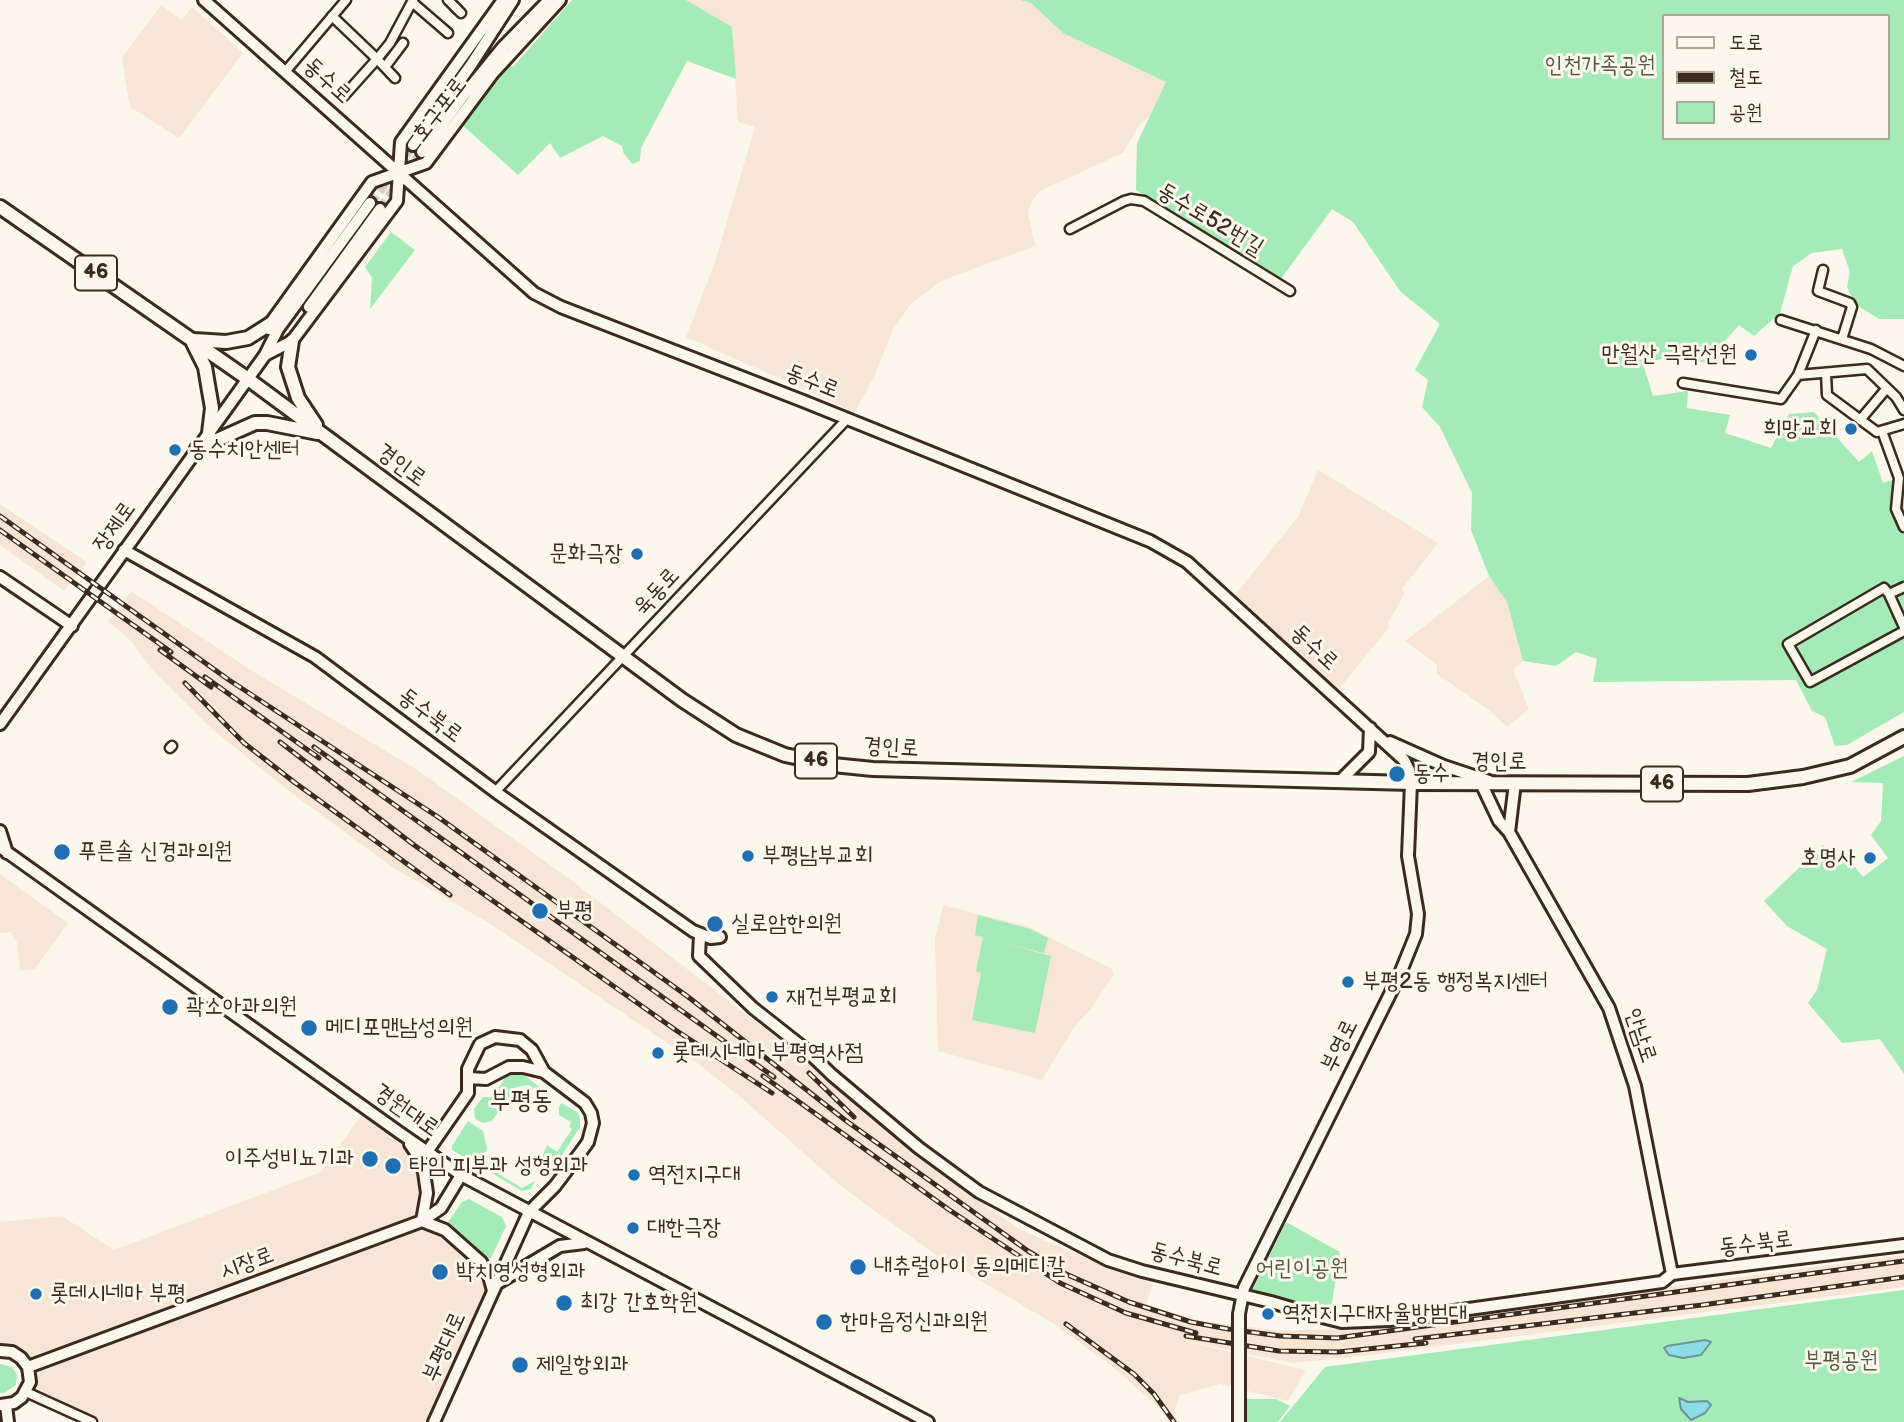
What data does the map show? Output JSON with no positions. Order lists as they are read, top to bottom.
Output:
{
  "streets": {
    "main road": ["46", "경인로"],
    "street": [
      "동수로",
      "호구포로",
      "동수로52번길",
      "장제로",
      "육동로",
      "동수북로",
      "안남로",
      "부영로",
      "경원대로",
      "시장로",
      "부평대로"
    ]
  },
  "crossings": [
    ["동수로", "호구포로"],
    ["동수로", "경인로"],
    ["동수로", "육동로"],
    ["동수로", "부영로"],
    ["경인로", "장제로"],
    ["경인로", "육동로"],
    ["경인로", "안남로"],
    ["경인로", "부영로"],
    ["장제로", "동수북로"],
    ["육동로", "동수북로"],
    ["동수북로", "안남로"],
    ["동수북로", "부영로"],
    ["경원대로", "시장로"],
    ["경원대로", "부평대로"]
  ],
  "districts": ["부평동"],
  "parks": ["인천가족공원", "어린이공원", "부평공원"],
  "places": [
    "만월산 극락선원",
    "희망교회",
    "동수치안센터",
    "문화극장",
    "동수",
    "푸른솔 신경과의원",
    "부평남부교회",
    "호명사",
    "부평",
    "실로암한의원",
    "부평2동 행정복지센터",
    "재건부평교회",
    "곽소아과의원",
    "메디포맨남성의원",
    "롯데시네마 부평역사점",
    "이주성비뇨기과",
    "타임 피부과 성형외과",
    "역전지구대",
    "대한극장",
    "내츄럴아이 동의메디칼",
    "박치영성형외과",
    "롯데시네마 부평",
    "최강 간호학원",
    "역전지구대자율방범대",
    "한마음정신과의원",
    "제일항외과"
  ],
  "legend": ["도로", "철도", "공원"]
}
